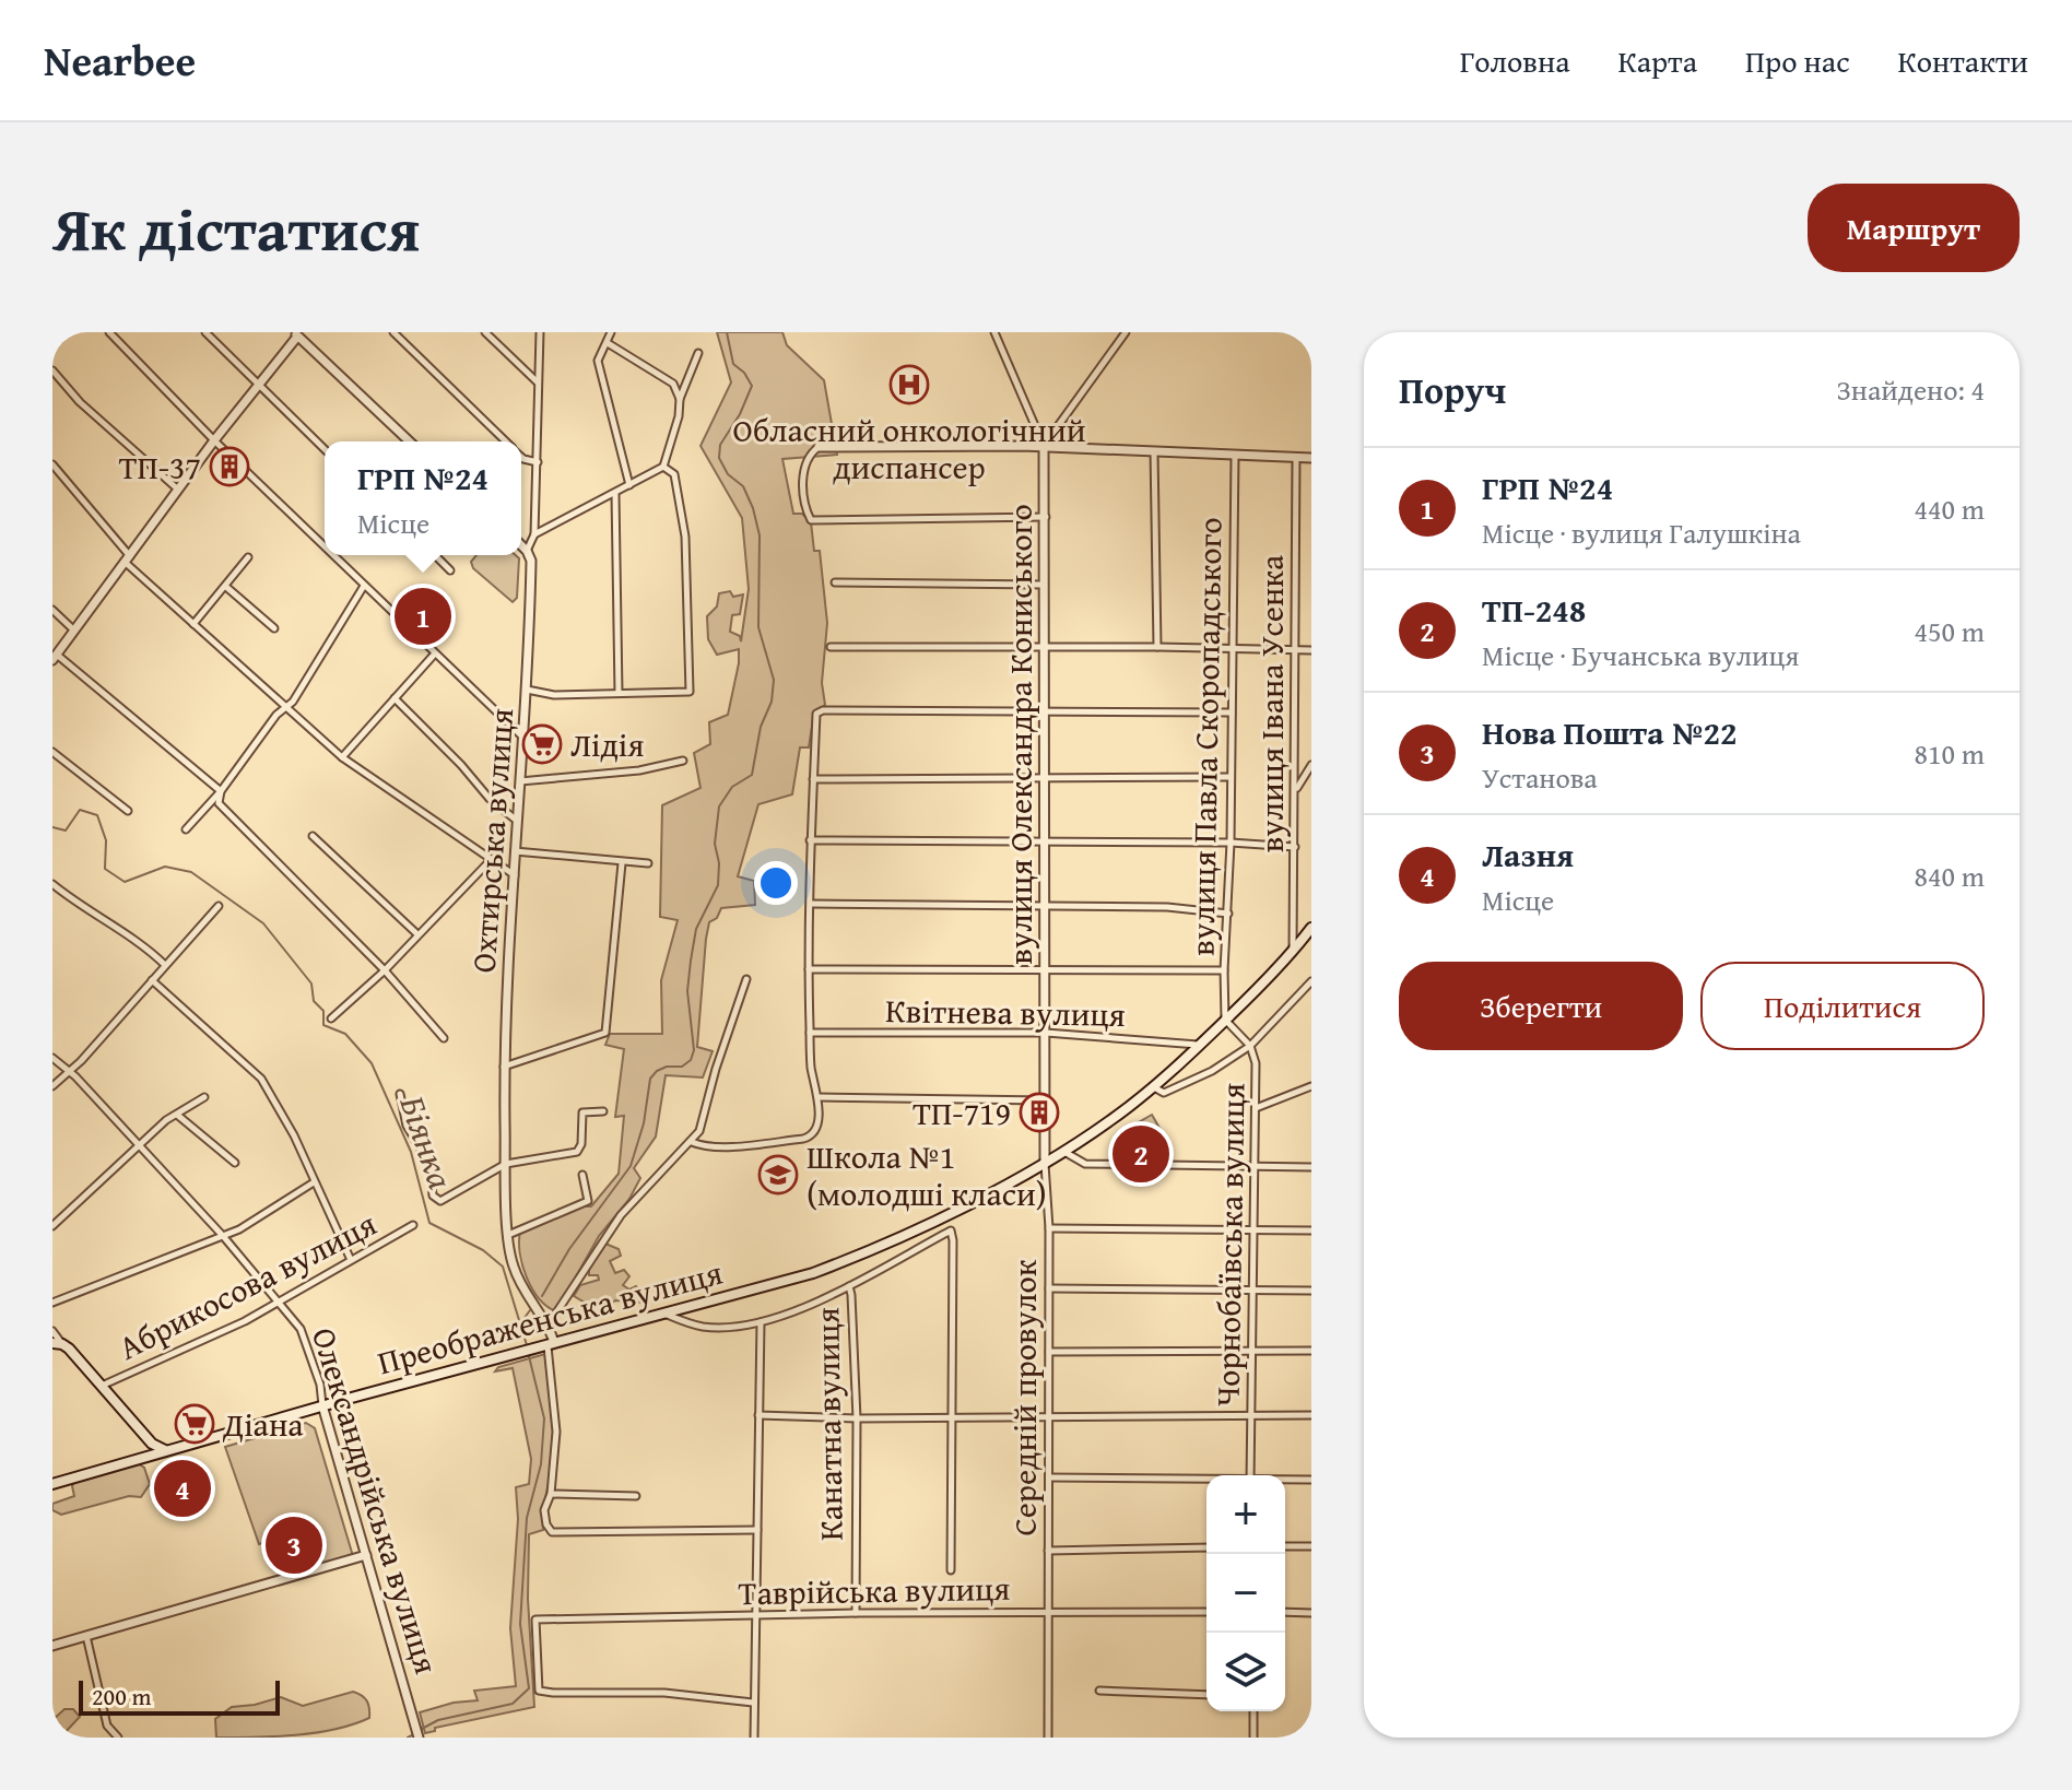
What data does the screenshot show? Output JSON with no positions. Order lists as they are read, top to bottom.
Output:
{
  "streets": {
    "main road": ["Преображенська вулиця"],
    "street": [
      "вулиця Івана Усенка",
      "вулиця Олександра Кониського",
      "вулиця Павла Скоропадського",
      "Охтирська вулиця",
      "Квітнева вулиця",
      "Чорнобаївська вулиця",
      "Абрикосова вулиця",
      "Середній провулок",
      "Канатна вулиця",
      "Олександрійська вулиця",
      "Таврійська вулиця"
    ]
  },
  "crossings": [
    ["вулиця Івана Усенка", "Преображенська вулиця"],
    ["вулиця Олександра Кониського", "Квітнева вулиця"],
    ["вулиця Олександра Кониського", "Преображенська вулиця"],
    ["вулиця Олександра Кониського", "Середній провулок"],
    ["вулиця Павла Скоропадського", "Чорнобаївська вулиця"],
    ["вулиця Павла Скоропадського", "Преображенська вулиця"],
    ["Охтирська вулиця", "Преображенська вулиця"],
    ["Квітнева вулиця", "Преображенська вулиця"],
    ["Чорнобаївська вулиця", "Преображенська вулиця"],
    ["Абрикосова вулиця", "Олександрійська вулиця"],
    ["Преображенська вулиця", "Середній провулок"],
    ["Преображенська вулиця", "Олександрійська вулиця"],
    ["Середній провулок", "Таврійська вулиця"],
    ["Канатна вулиця", "Таврійська вулиця"]
  ],
  "water": ["Біянка"],
  "places": {
    "hospital": ["Обласний онкологічний диспансер"],
    "building": ["ТП-37", "ТП-719"],
    "supermarket": ["Лідія", "Діана"],
    "school or university": ["Школа №1 (молодші класи)"]
  },
  "scale_bar": "200 m",
  "page": {
    "header": "Nearbee",
    "nav": [
      "Головна",
      "Карта",
      "Про нас",
      "Контакти"
    ],
    "title": "Як дістатися",
    "buttons": [
      "Маршрут",
      ["Зберегти", "Поділитися"]
    ],
    "heading": ["Поруч", "Знайдено: 4"],
    "popup": ["ГРП №24", "Місце"],
    "list": [
      {
        "mark": "1",
        "name": "ГРП №24",
        "note": "Місце · вулиця Галушкіна",
        "value": "440 m"
      },
      {
        "mark": "2",
        "name": "ТП-248",
        "note": "Місце · Бучанська вулиця",
        "value": "450 m"
      },
      {
        "mark": "3",
        "name": "Нова Пошта №22",
        "note": "Установа",
        "value": "810 m"
      },
      {
        "mark": "4",
        "name": "Лазня",
        "note": "Місце",
        "value": "840 m"
      }
    ],
    "pins": [
      "1",
      "2",
      "4",
      "3"
    ],
    "map_buttons": ["+", "−"],
    "scale": "200 m"
  }
}
